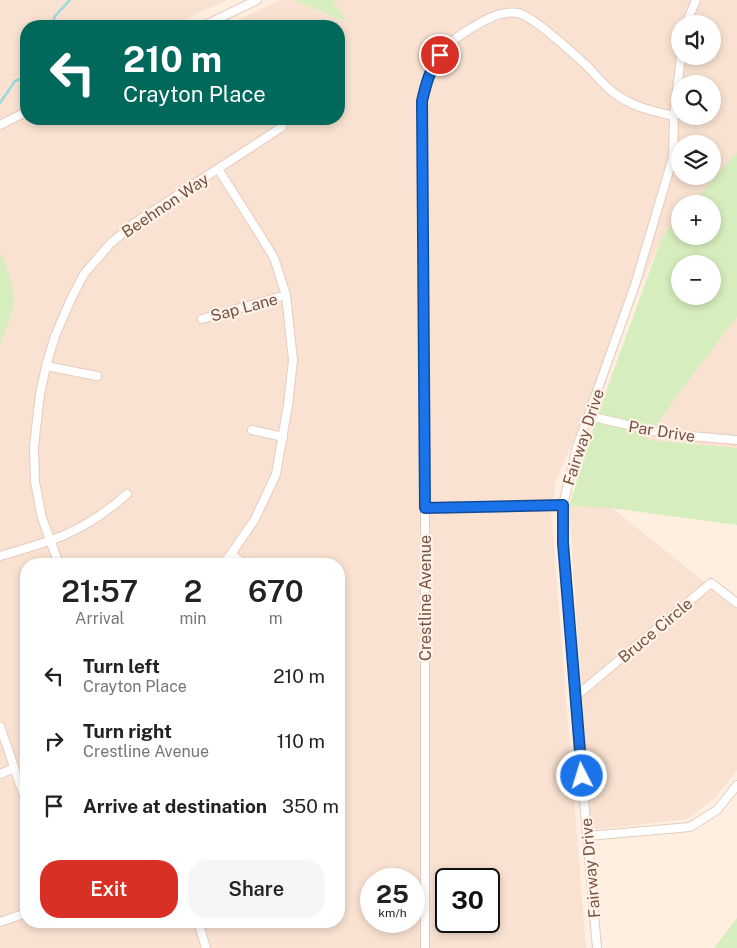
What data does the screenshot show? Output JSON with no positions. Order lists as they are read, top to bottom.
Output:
{
  "streets": {
    "street": [
      "Beehnon Way",
      "Sap Lane",
      "Par Drive",
      "Fairway Drive",
      "Crestline Avenue",
      "Bruce Circle"
    ]
  },
  "crossings": [
    ["Par Drive", "Fairway Drive"],
    ["Fairway Drive", "Bruce Circle"]
  ],
  "page": {
    "map_buttons": ["+", "−"],
    "turn": ["210 m", "Crayton Place"],
    "eta": [
      "21:57",
      "Arrival",
      "2",
      "min",
      "670",
      "m"
    ],
    "list": [
      {
        "name": "Turn left",
        "note": "Crayton Place",
        "value": "210 m"
      },
      {
        "name": "Turn right",
        "note": "Crestline Avenue",
        "value": "110 m"
      },
      {
        "name": "Arrive at destination",
        "value": "350 m"
      }
    ],
    "buttons": ["Exit", "Share"],
    "speed": "25 km/h",
    "limit": "30"
  }
}
